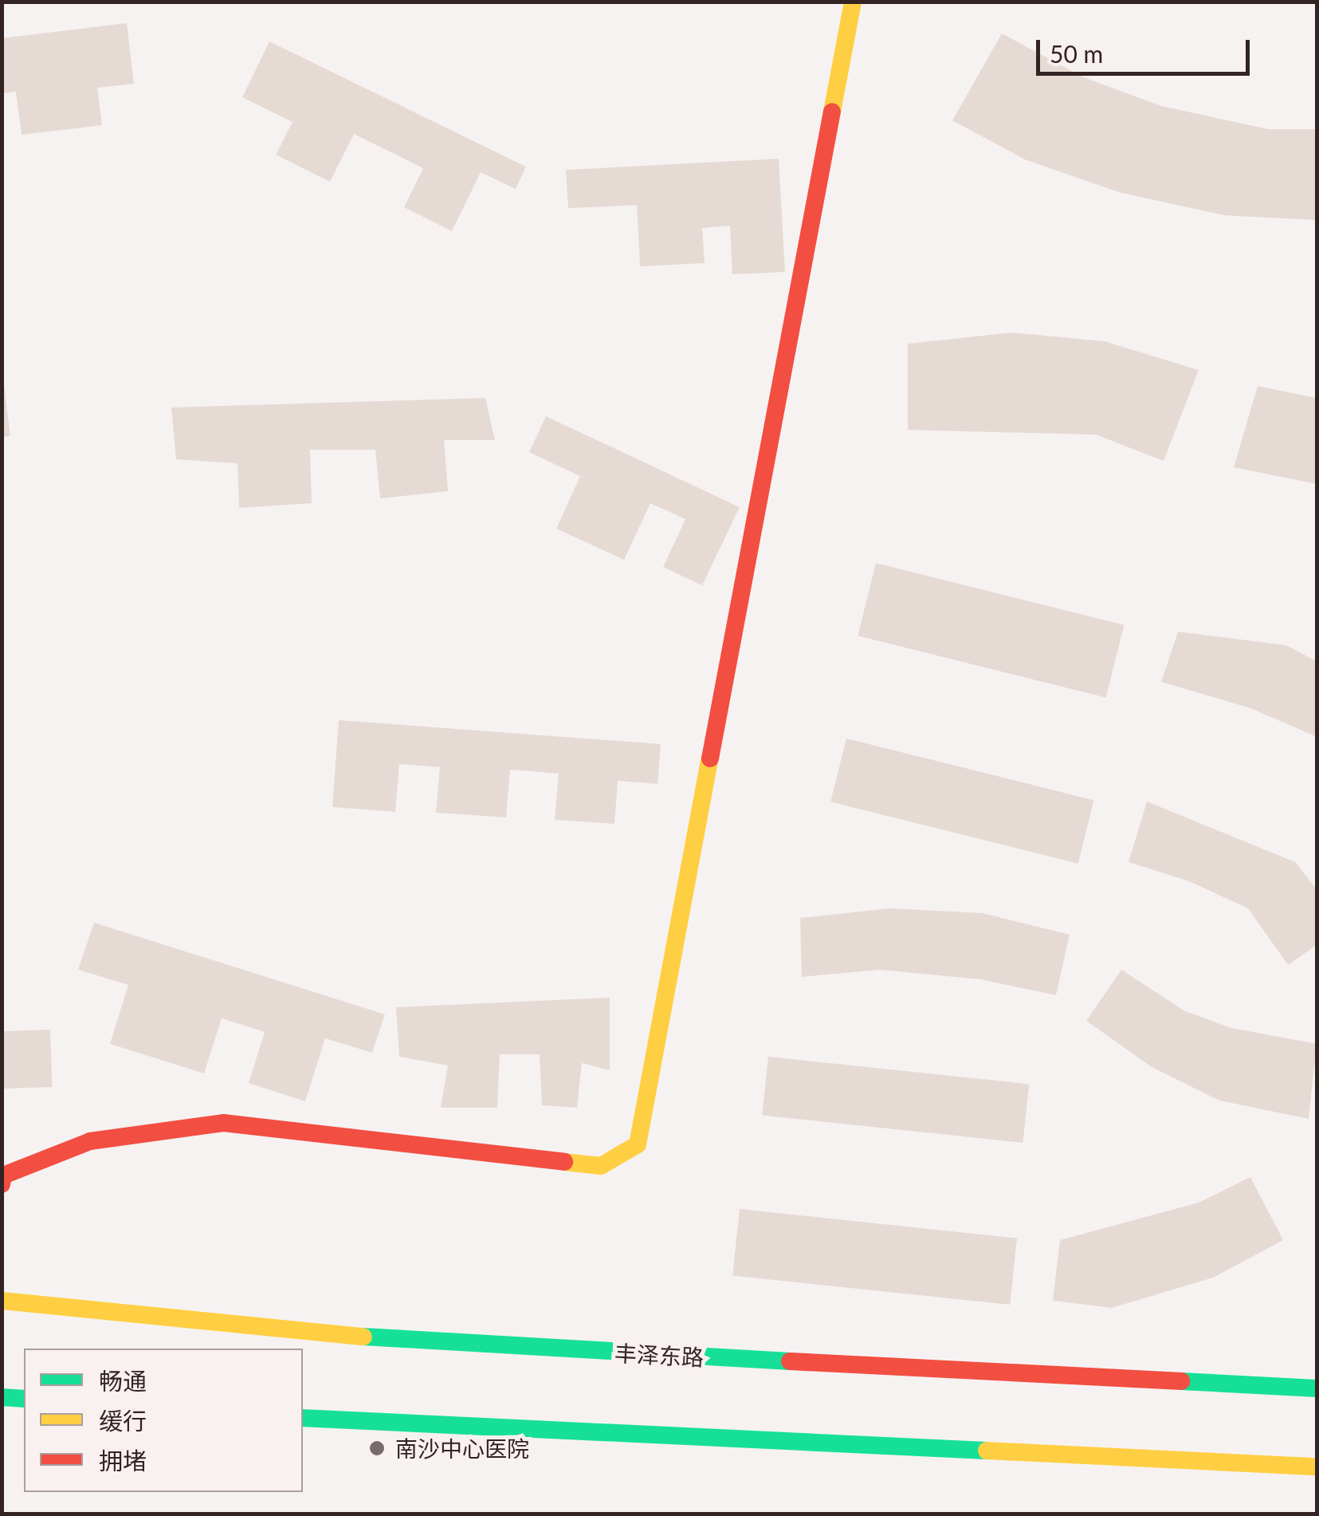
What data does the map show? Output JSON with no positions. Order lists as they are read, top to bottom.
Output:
{
  "streets": {
    "main road": ["丰泽东路"]
  },
  "places": ["南沙中心医院"],
  "legend": ["畅通", "缓行", "拥堵"],
  "scale_bar": "50 m"
}
